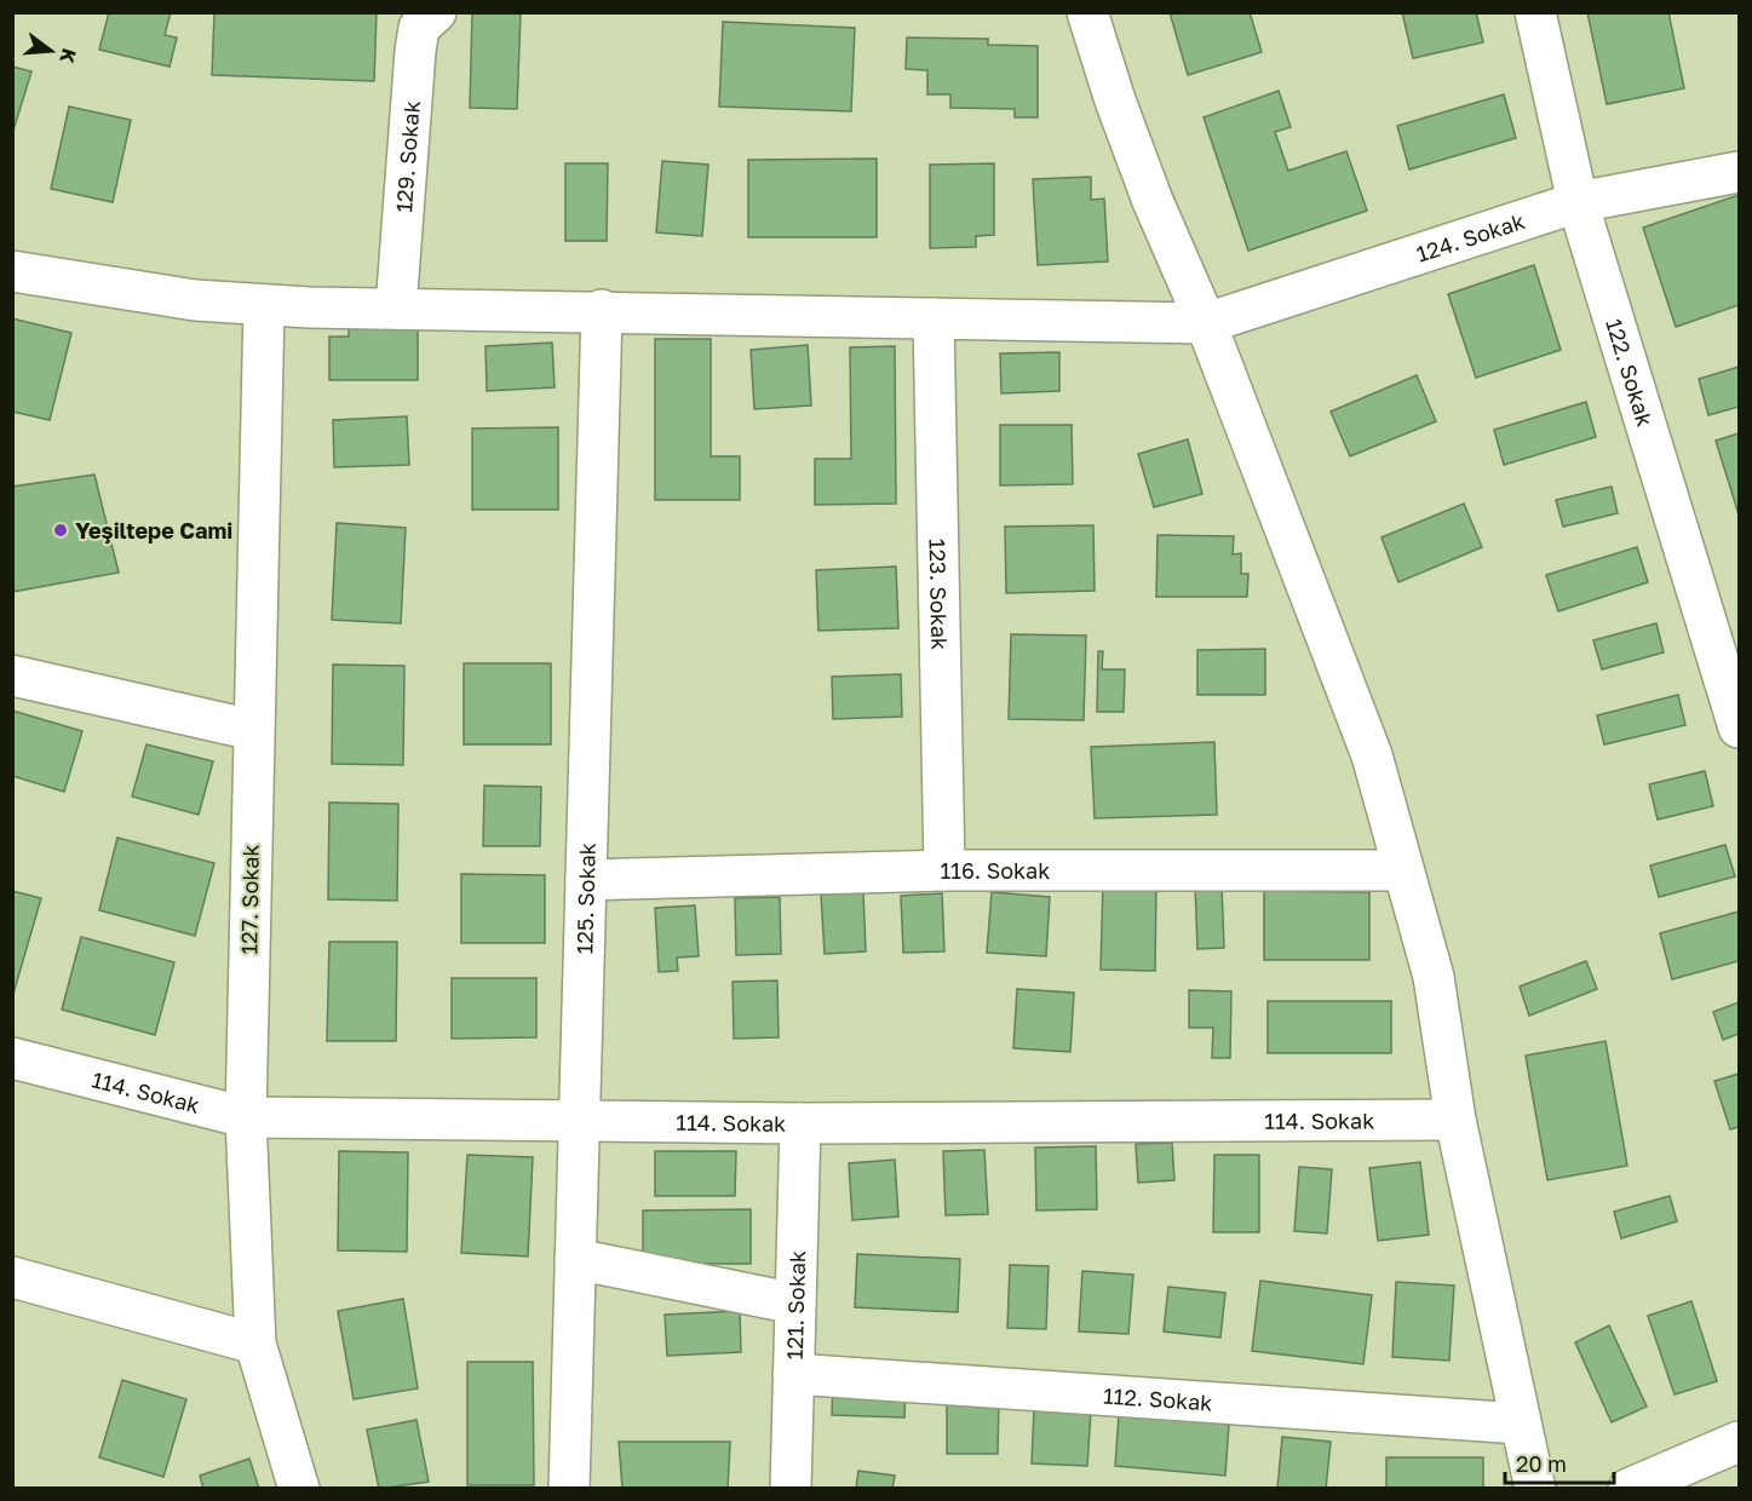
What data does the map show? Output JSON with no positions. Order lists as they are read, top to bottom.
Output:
{
  "streets": {
    "street": [
      "129. Sokak",
      "124. Sokak",
      "122. Sokak",
      "123. Sokak",
      "116. Sokak",
      "127. Sokak",
      "125. Sokak",
      "114. Sokak",
      "121. Sokak",
      "112. Sokak"
    ]
  },
  "crossings": [
    ["129. Sokak", "124. Sokak"],
    ["124. Sokak", "122. Sokak"],
    ["124. Sokak", "123. Sokak"],
    ["124. Sokak", "127. Sokak"],
    ["124. Sokak", "125. Sokak"],
    ["123. Sokak", "116. Sokak"],
    ["116. Sokak", "125. Sokak"],
    ["127. Sokak", "114. Sokak"],
    ["125. Sokak", "114. Sokak"],
    ["114. Sokak", "121. Sokak"],
    ["121. Sokak", "112. Sokak"]
  ],
  "places": ["Yeşiltepe Cami"],
  "scale_bar": "20 m",
  "north": "right"
}
